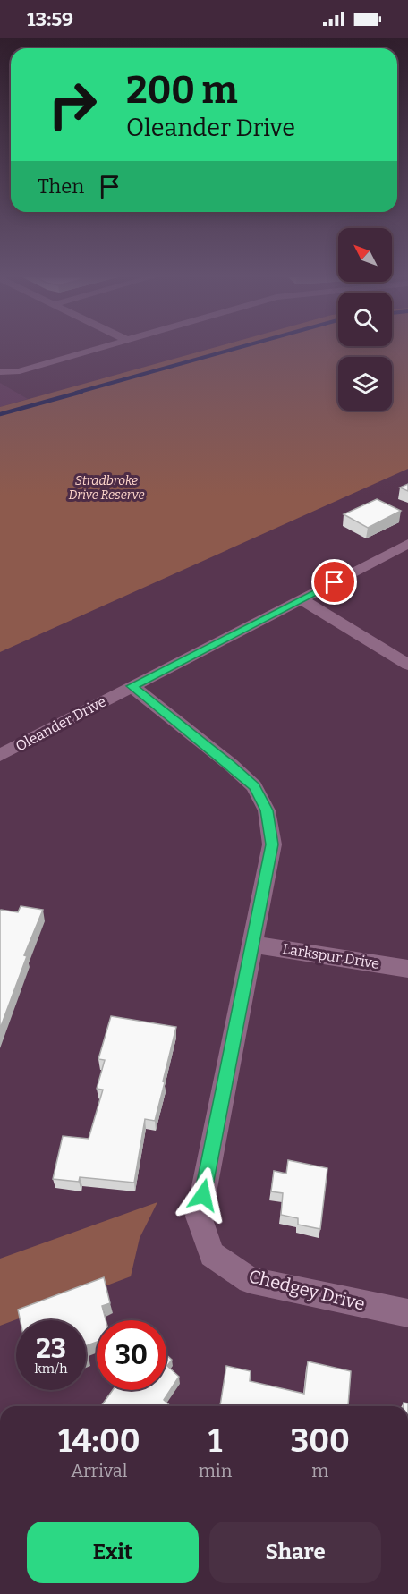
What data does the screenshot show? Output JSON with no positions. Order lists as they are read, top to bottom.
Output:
{
  "streets": {
    "street": ["Oleander Drive", "Larkspur Drive", "Chedgey Drive"]
  },
  "crossings": [
    ["Larkspur Drive", "Chedgey Drive"]
  ],
  "parks": ["Stradbroke Drive Reserve"],
  "north": "top left",
  "page": {
    "status": "13:59",
    "turn": ["200 m", "Oleander Drive"],
    "then": "Then",
    "speed": "23 km/h",
    "limit": "30",
    "eta": [
      "14:00",
      "Arrival",
      "1",
      "min",
      "300",
      "m"
    ],
    "buttons": ["Exit", "Share"]
  }
}
